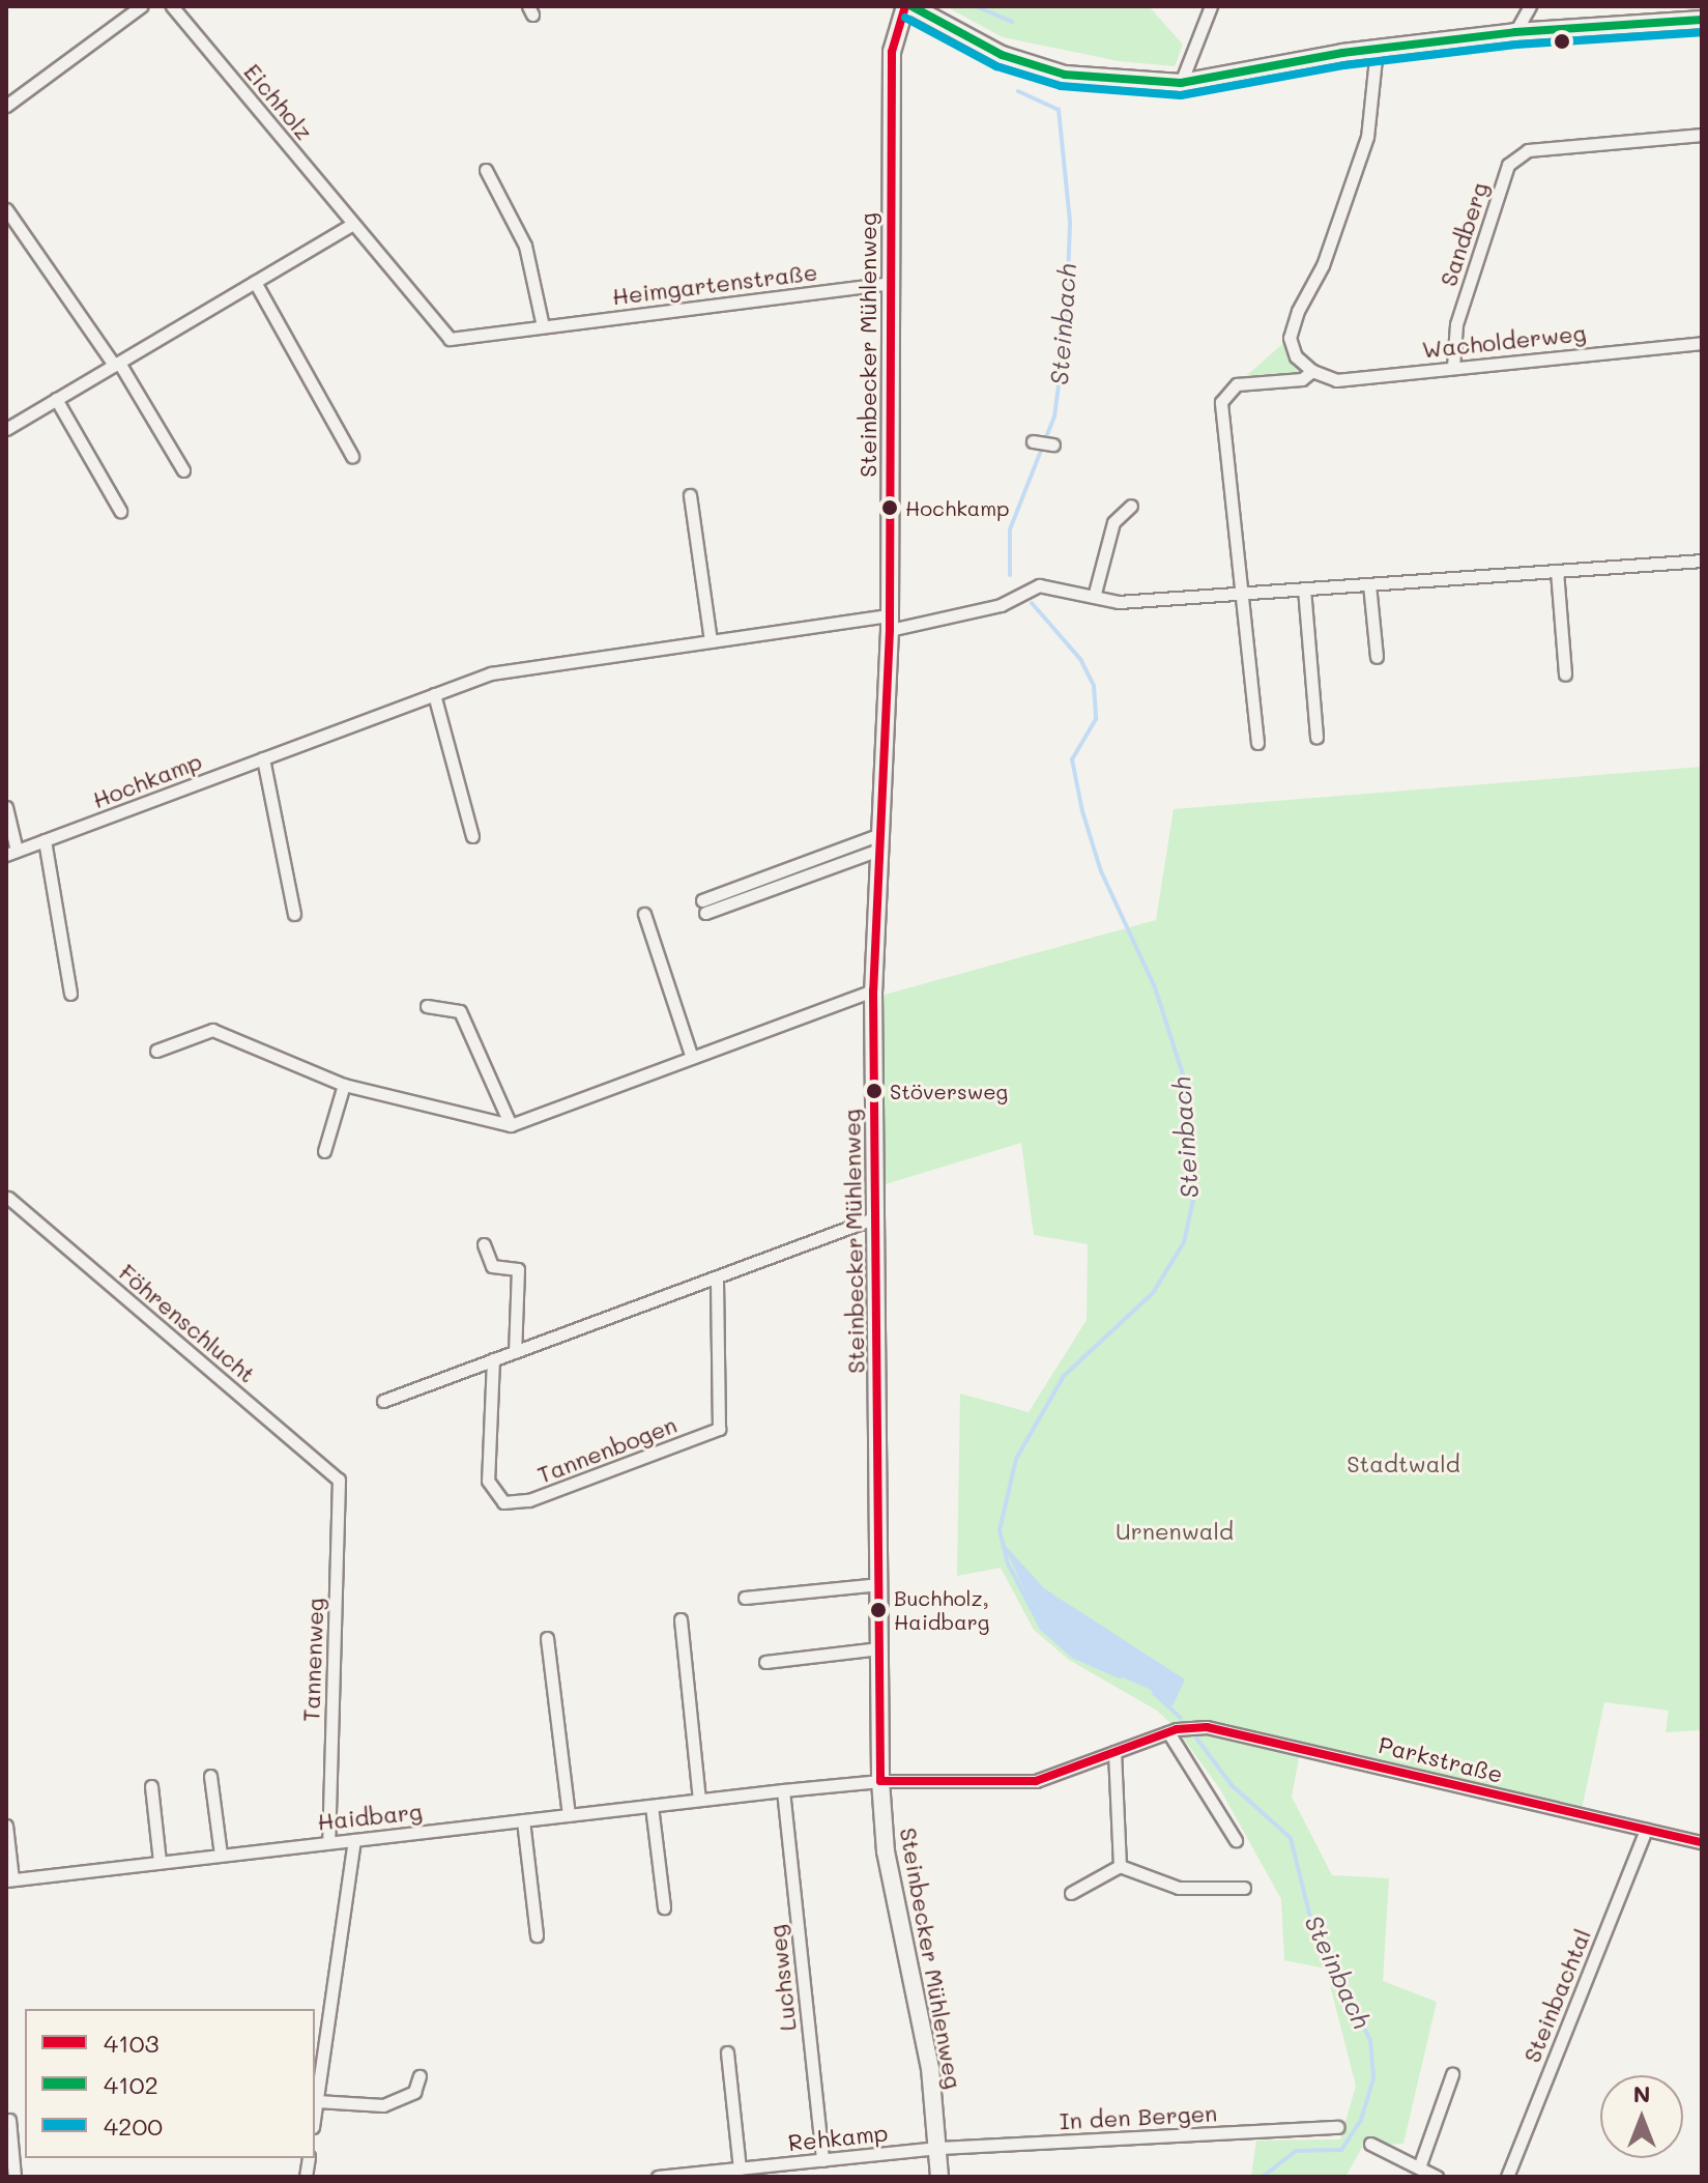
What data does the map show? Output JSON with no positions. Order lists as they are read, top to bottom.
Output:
{
  "streets": {
    "street": [
      "Eichholz",
      "Sandberg",
      "Heimgartenstraße",
      "Wacholderweg",
      "Steinbecker Mühlenweg",
      "Hochkamp",
      "Föhrenschlucht",
      "Tannenbogen",
      "Tannenweg",
      "Parkstraße",
      "Haidbarg",
      "Luchsweg",
      "Steinbachtal",
      "In den Bergen",
      "Rehkamp"
    ]
  },
  "crossings": [
    ["Eichholz", "Heimgartenstraße"],
    ["Sandberg", "Wacholderweg"],
    ["Heimgartenstraße", "Steinbecker Mühlenweg"],
    ["Wacholderweg", "Hochkamp"],
    ["Steinbecker Mühlenweg", "Hochkamp"],
    ["Steinbecker Mühlenweg", "Parkstraße"],
    ["Steinbecker Mühlenweg", "Haidbarg"],
    ["Steinbecker Mühlenweg", "In den Bergen"],
    ["Steinbecker Mühlenweg", "Rehkamp"],
    ["Föhrenschlucht", "Tannenweg"],
    ["Tannenweg", "Haidbarg"],
    ["Parkstraße", "Haidbarg"],
    ["Parkstraße", "Steinbachtal"],
    ["Haidbarg", "Luchsweg"],
    ["Luchsweg", "Rehkamp"],
    ["In den Bergen", "Rehkamp"]
  ],
  "water": ["Steinbach"],
  "parks": ["Stadtwald", "Urnenwald"],
  "places": ["Hochkamp", "Stöversweg", "Buchholz, Haidbarg"],
  "lines": ["transit line 4103", "transit line 4102", "transit line 4200"],
  "legend": ["4103", "4102", "4200"],
  "north": "top"
}
